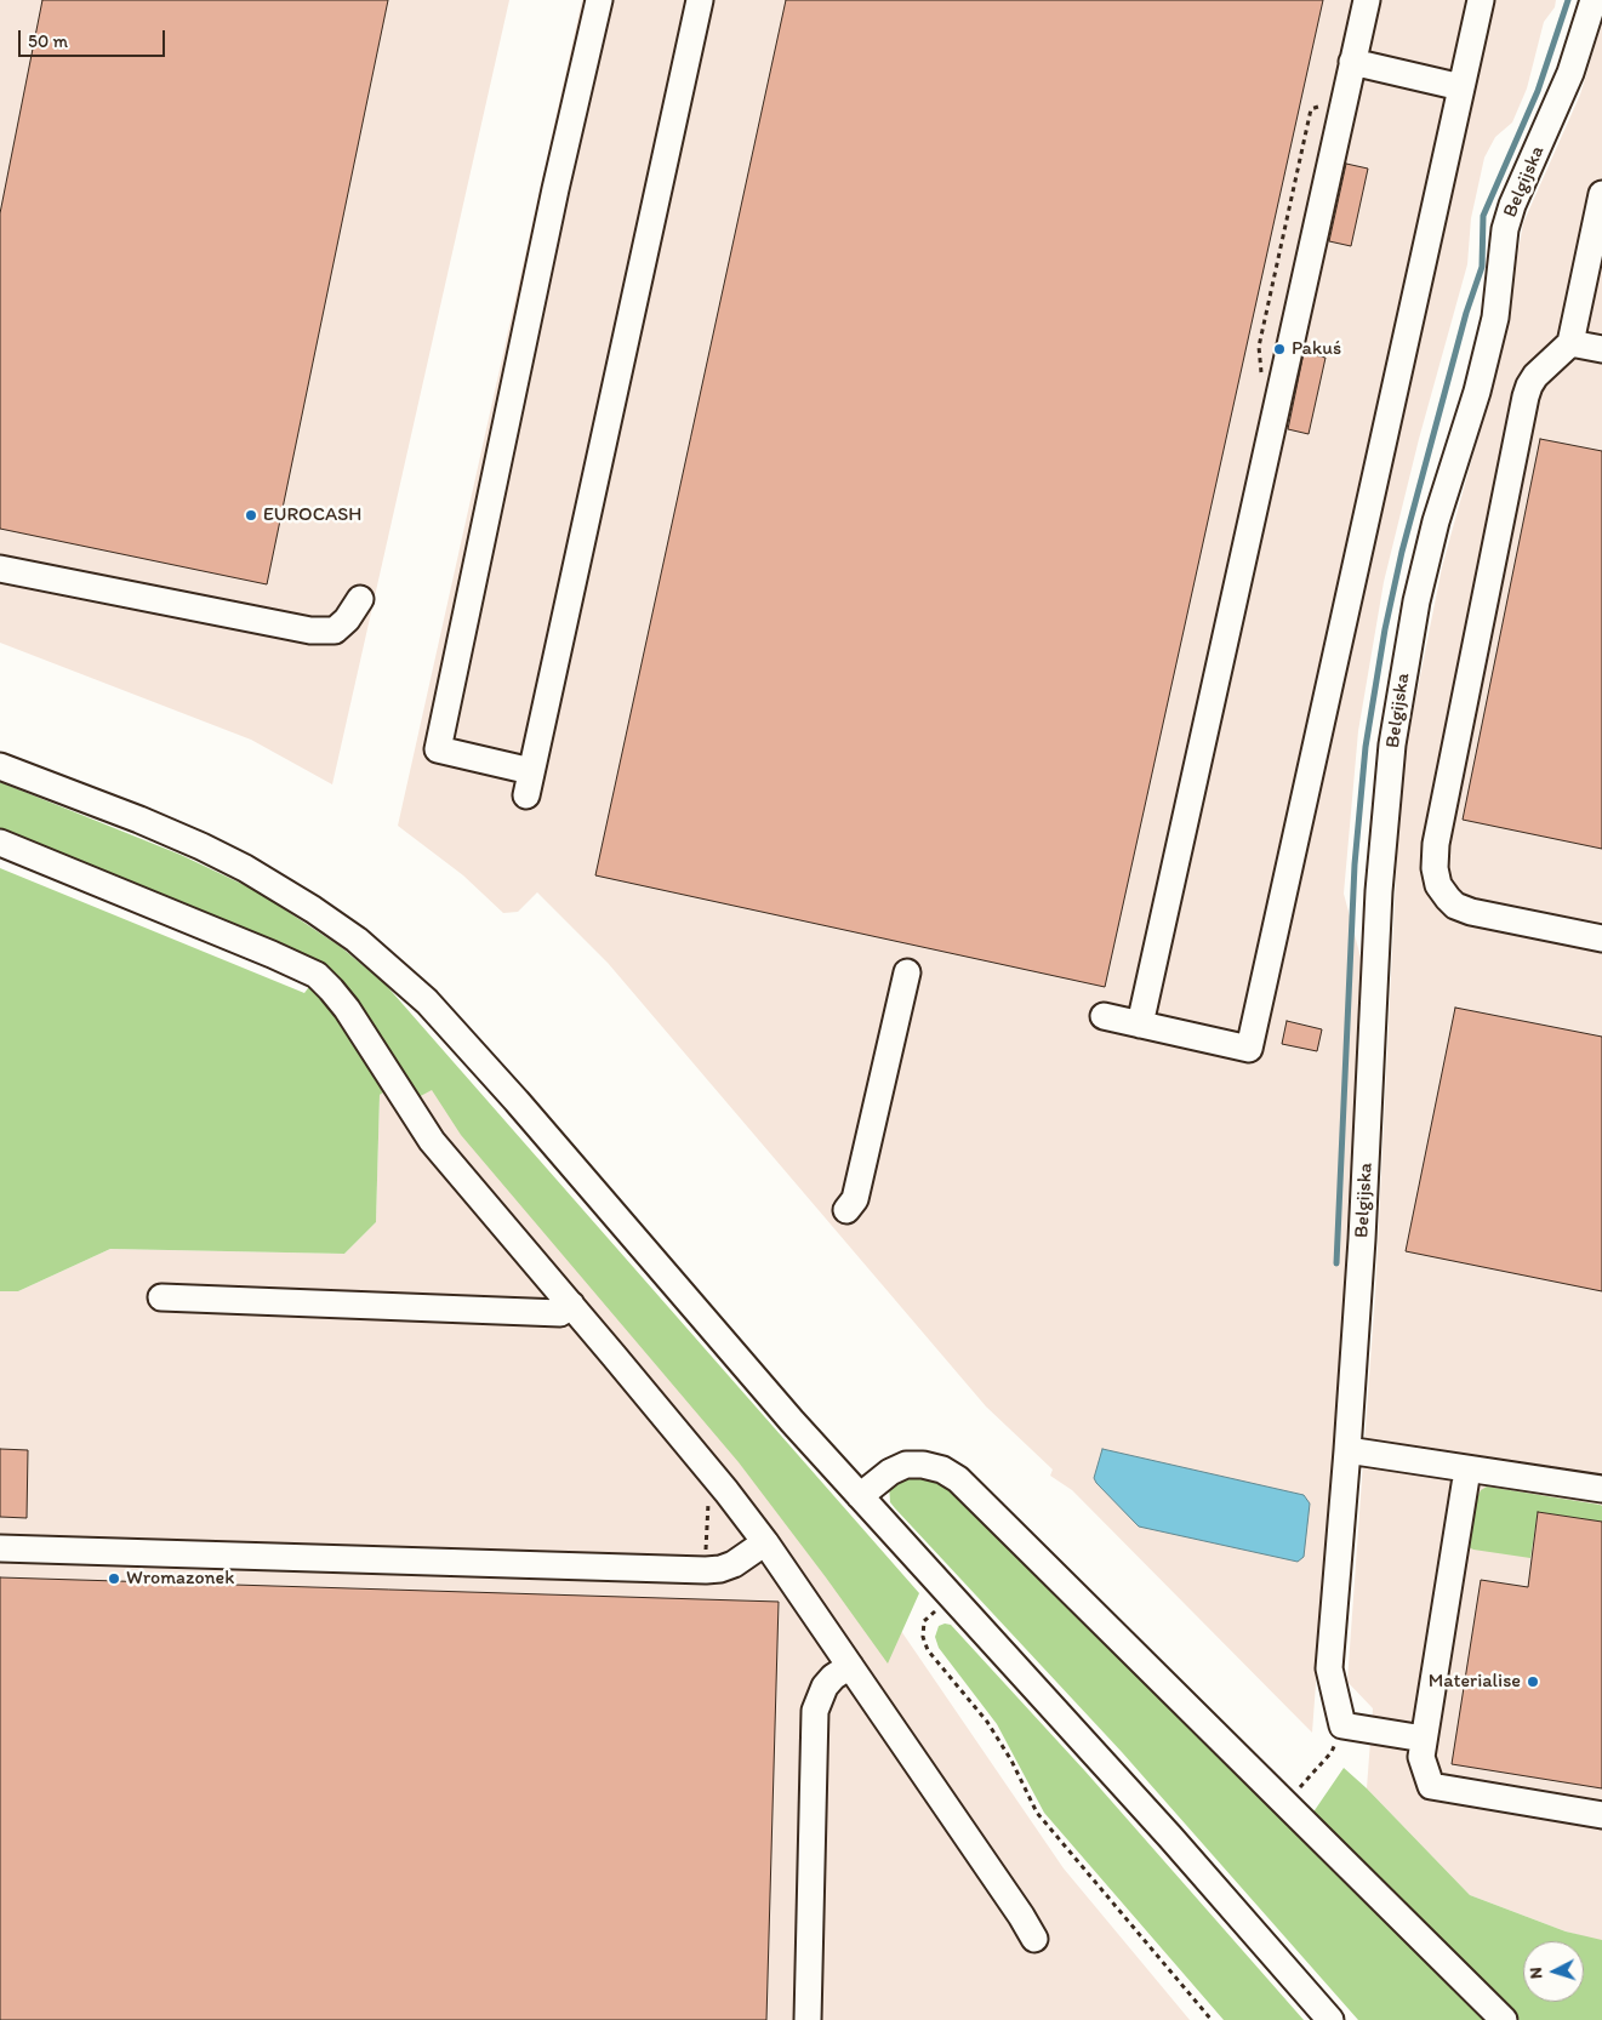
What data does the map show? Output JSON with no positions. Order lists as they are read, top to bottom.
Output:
{
  "streets": {
    "street": ["Belgijska"]
  },
  "places": [
    "Pakuś",
    "EUROCASH",
    "Wromazonek",
    "Materialise"
  ],
  "scale_bar": "50 m",
  "north": "left"
}
